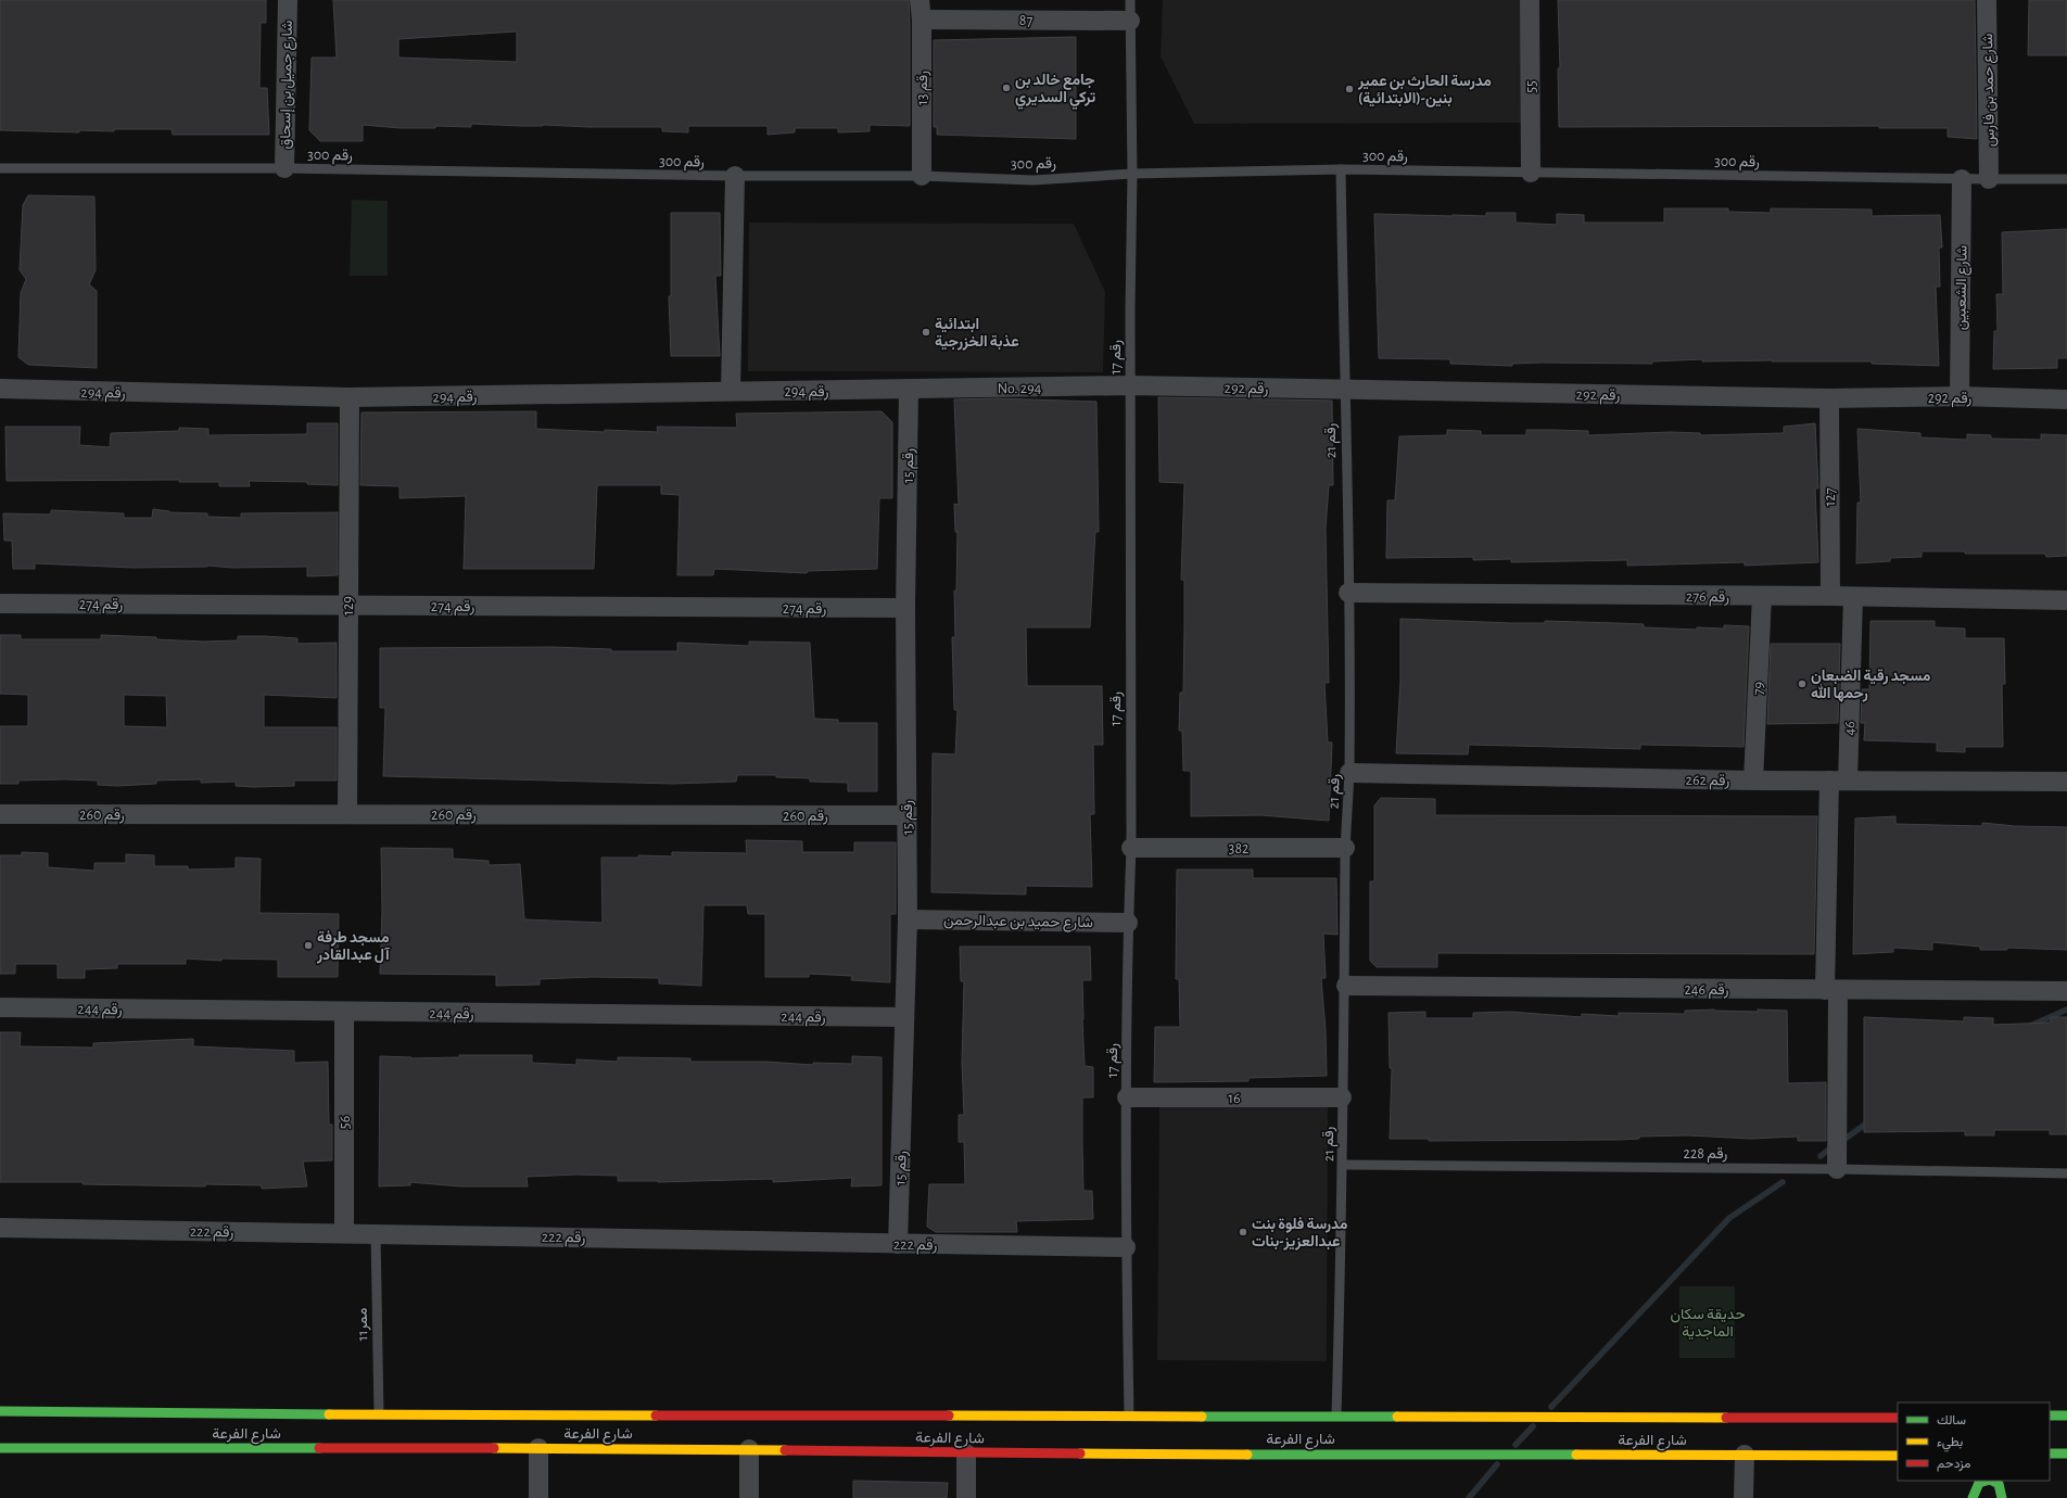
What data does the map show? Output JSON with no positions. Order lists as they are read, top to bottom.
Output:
{
  "streets": {
    "street": [
      "87",
      "شارع جميل بن إسحاق",
      "55",
      "رقم 13",
      "شارع حمد بن فارس",
      "شارع الشعبين",
      "No. 294",
      "رقم 292",
      "رقم 294",
      "رقم 15",
      "127",
      "رقم 276",
      "رقم 274",
      "129",
      "79",
      "46",
      "رقم 262",
      "رقم 260",
      "382",
      "شارع حميد بن عبدالرحمن",
      "رقم 246",
      "رقم 244",
      "16",
      "56",
      "رقم 222",
      "شارع الفرعة"
    ],
    "lane": [
      "رقم 300",
      "رقم 17",
      "رقم 21",
      "رقم 228",
      "ممر11"
    ]
  },
  "crossings": [
    ["87", "رقم 13"],
    ["87", "رقم 17"],
    ["شارع جميل بن إسحاق", "رقم 300"],
    ["55", "رقم 300"],
    ["رقم 13", "رقم 300"],
    ["شارع حمد بن فارس", "رقم 300"],
    ["رقم 300", "شارع الشعبين"],
    ["رقم 300", "رقم 17"],
    ["رقم 300", "رقم 21"],
    ["شارع الشعبين", "رقم 292"],
    ["رقم 17", "No. 294"],
    ["رقم 17", "رقم 292"],
    ["رقم 17", "382"],
    ["رقم 17", "شارع حميد بن عبدالرحمن"],
    ["رقم 17", "16"],
    ["رقم 17", "رقم 222"],
    ["رقم 17", "شارع الفرعة"],
    ["No. 294", "رقم 292"],
    ["No. 294", "رقم 294"],
    ["No. 294", "رقم 15"],
    ["رقم 292", "رقم 21"],
    ["رقم 292", "127"],
    ["رقم 294", "رقم 15"],
    ["رقم 294", "129"],
    ["رقم 21", "رقم 276"],
    ["رقم 21", "رقم 262"],
    ["رقم 21", "382"],
    ["رقم 21", "رقم 246"],
    ["رقم 21", "16"],
    ["رقم 21", "رقم 228"],
    ["رقم 21", "شارع الفرعة"],
    ["رقم 15", "رقم 274"],
    ["رقم 15", "رقم 260"],
    ["رقم 15", "شارع حميد بن عبدالرحمن"],
    ["رقم 15", "رقم 244"],
    ["رقم 15", "رقم 222"],
    ["127", "رقم 276"],
    ["رقم 276", "79"],
    ["رقم 276", "46"],
    ["رقم 274", "129"],
    ["129", "رقم 260"],
    ["79", "رقم 262"],
    ["46", "رقم 262"],
    ["46", "رقم 246"],
    ["46", "رقم 228"],
    ["رقم 244", "56"],
    ["56", "رقم 222"],
    ["رقم 222", "ممر11"],
    ["ممر11", "شارع الفرعة"]
  ],
  "parks": ["حديقة سكان الماجدية"],
  "places": [
    "جامع خالد بن تركي السديري",
    "مدرسة الحارث بن عمير (الابتدائية)-بنين",
    "ابتدائية عذبة الخزرجية",
    "مسجد رقية الضبعان رحمها الله",
    "مسجد طرفة آل عبدالقادر",
    "مدرسة فلوة بنت عبدالعزيز-بنات"
  ],
  "legend": ["سالك", "بطيء", "مزدحم"]
}
